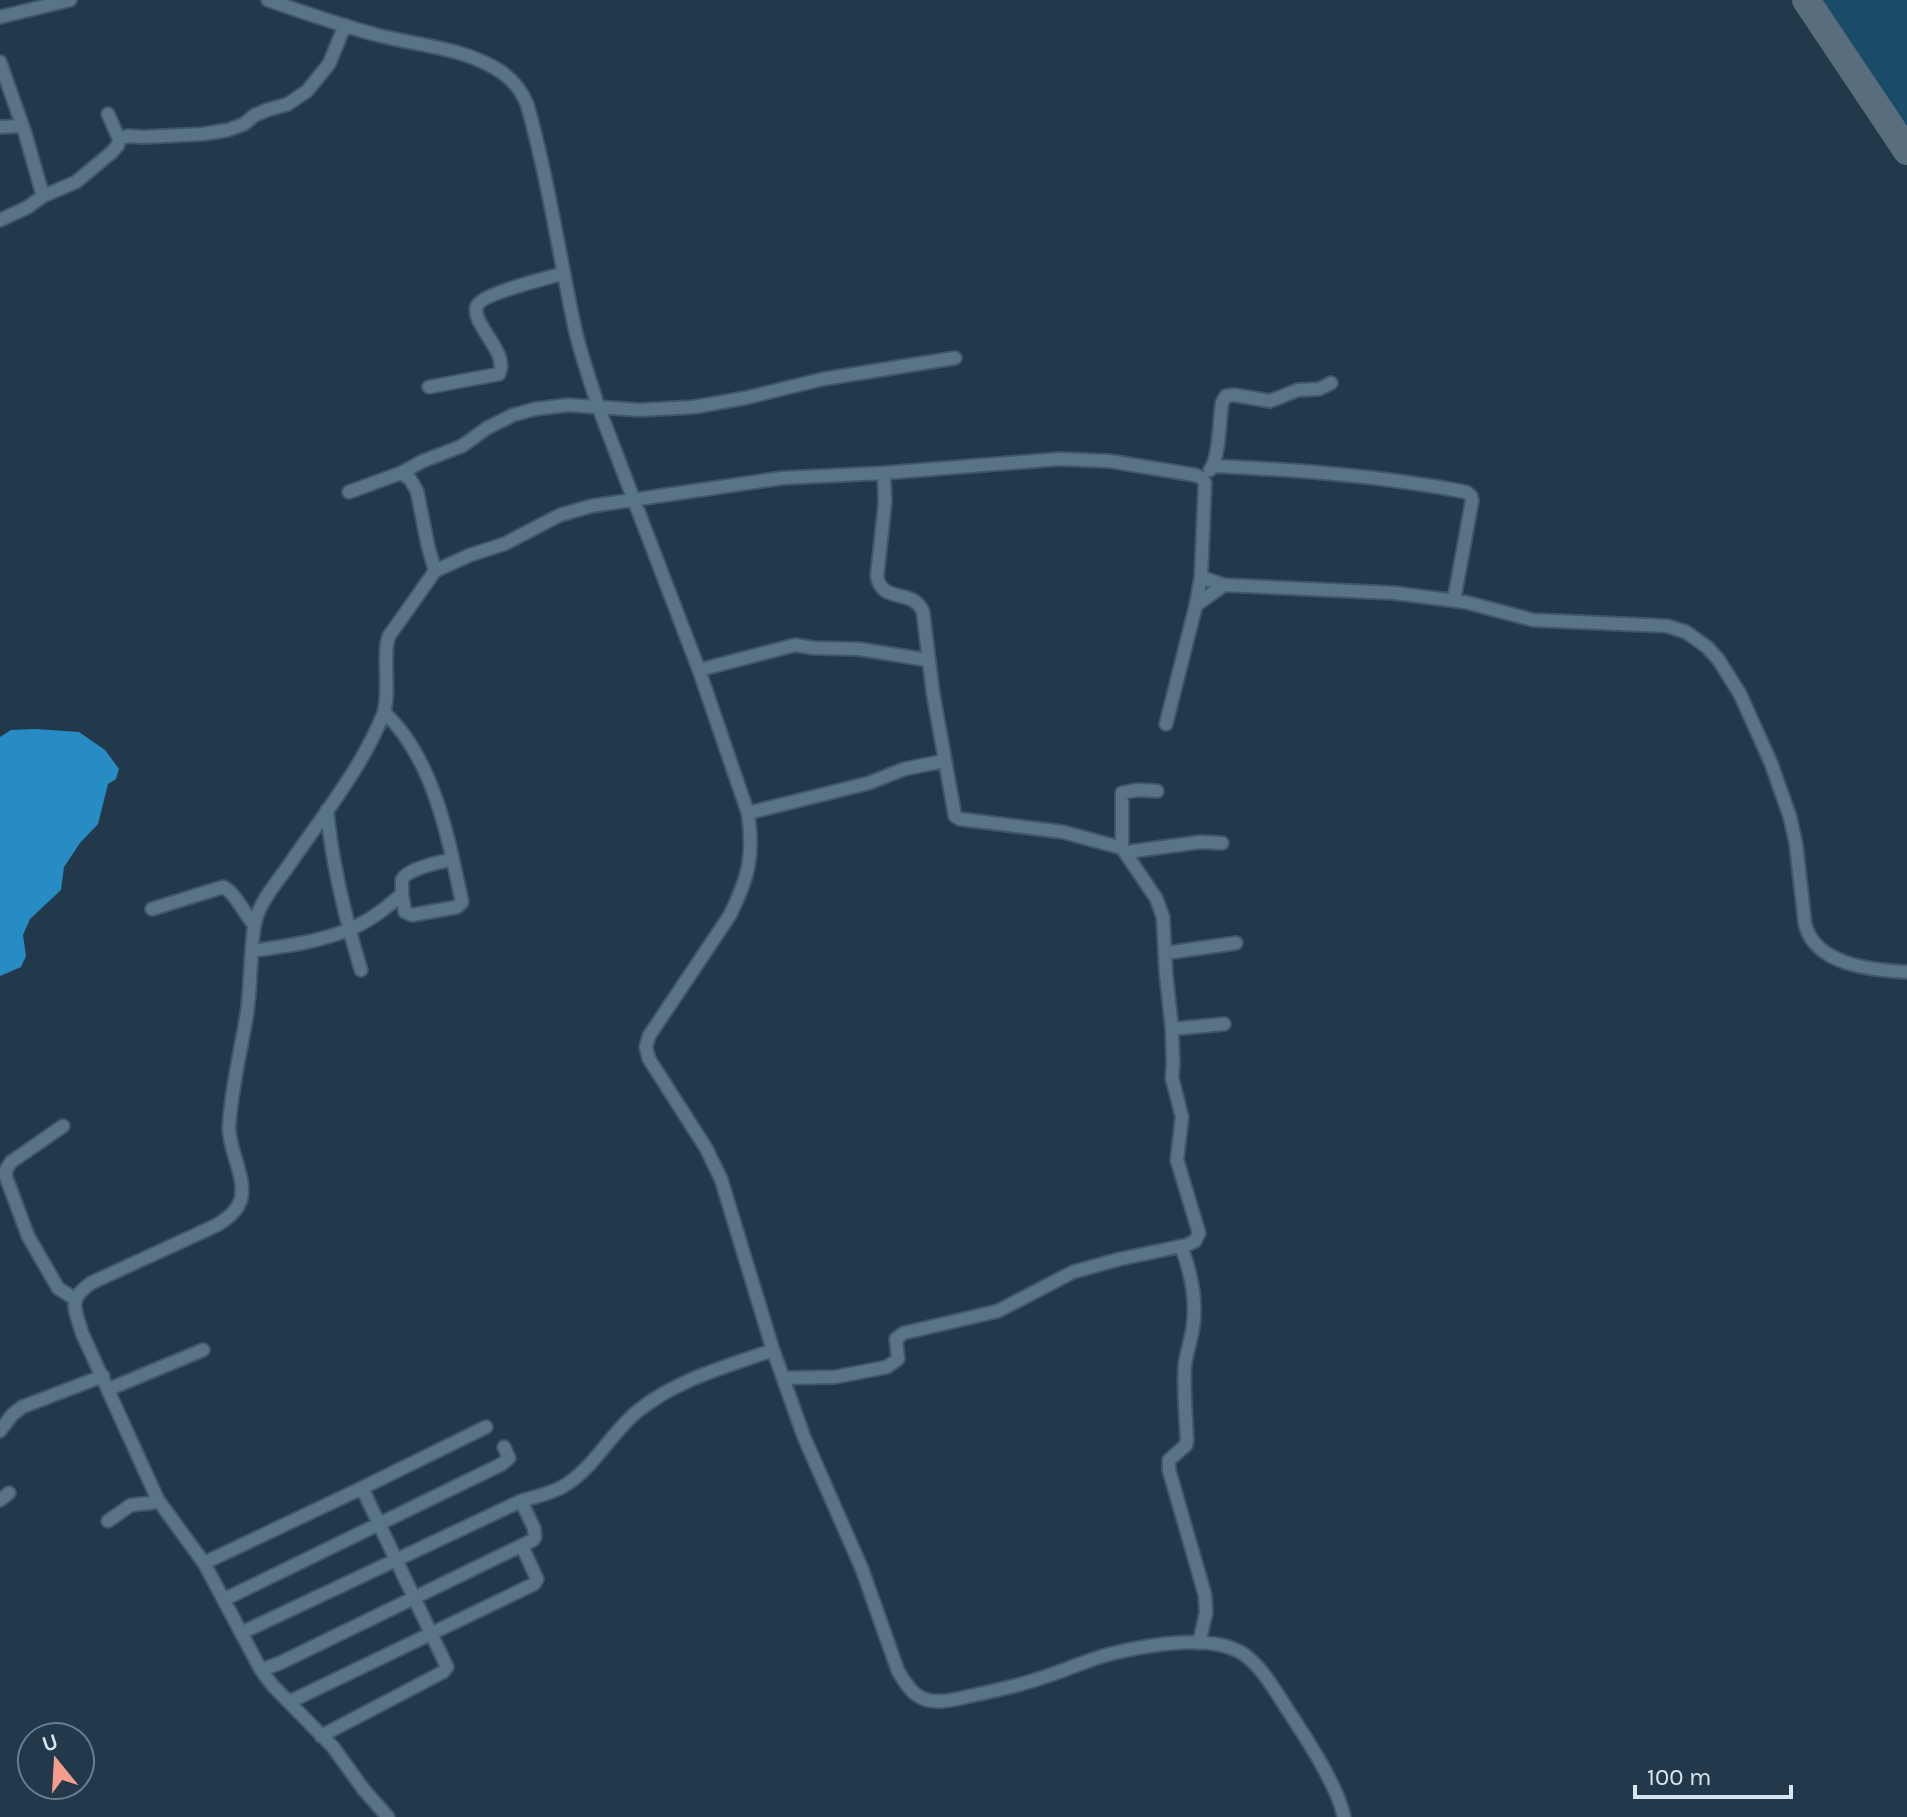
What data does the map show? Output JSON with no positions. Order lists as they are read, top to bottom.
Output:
{
  "scale_bar": "100 m",
  "north": "top"
}
